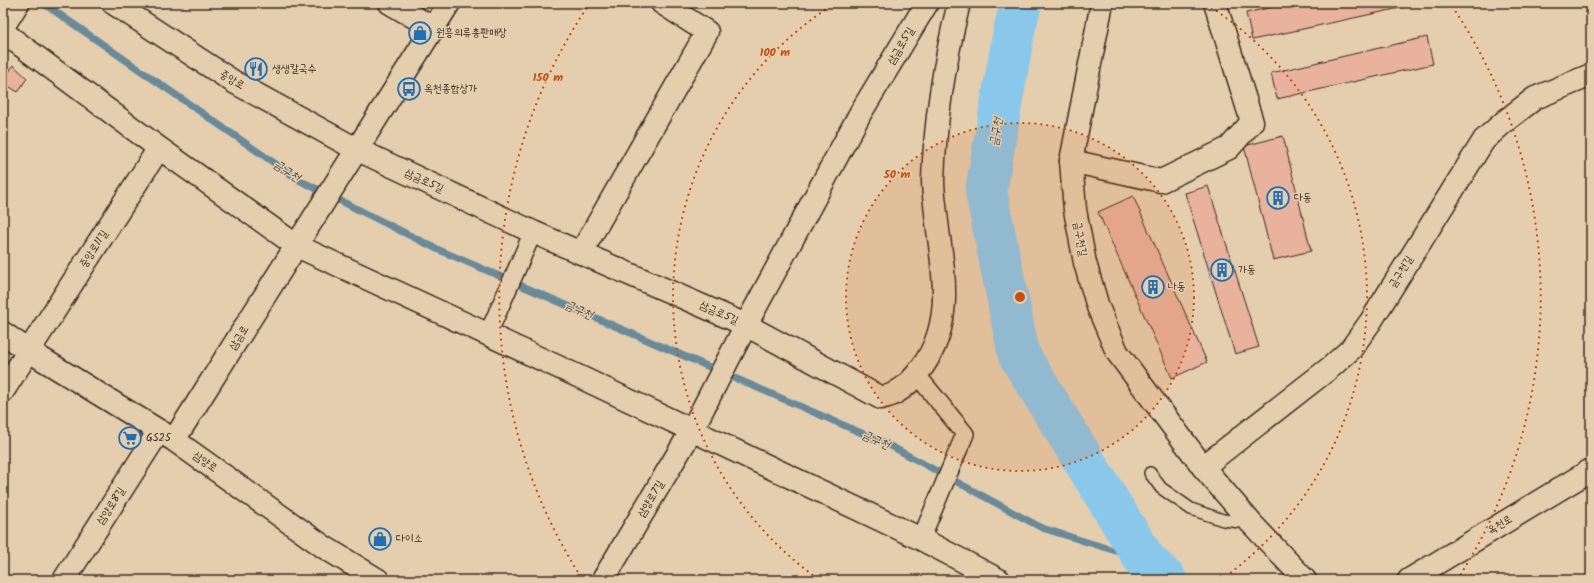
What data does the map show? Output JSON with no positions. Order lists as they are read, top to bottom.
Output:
{
  "streets": {
    "street": [
      "삼금로5길",
      "중앙로",
      "금구천길",
      "중앙로11길",
      "삼금로",
      "삼양로",
      "삼양로7길",
      "삼양로8길",
      "옥천로"
    ]
  },
  "crossings": [
    ["삼금로5길", "중앙로"],
    ["삼금로5길", "삼금로"],
    ["삼금로5길", "삼양로7길"],
    ["중앙로", "삼금로"],
    ["중앙로11길", "삼양로"],
    ["삼금로", "삼양로"],
    ["삼금로", "삼양로8길"],
    ["삼양로", "삼양로8길"]
  ],
  "water": ["금구천"],
  "places": {
    "shop": ["원흥의류총판매장", "다이소"],
    "restaurant": ["생생칼국수"],
    "bus stop": ["옥천종합상가"],
    "building": ["다동", "가동", "나동"],
    "supermarket": ["GS25"]
  },
  "rings": ["100 m", "150 m", "50 m"]
}
